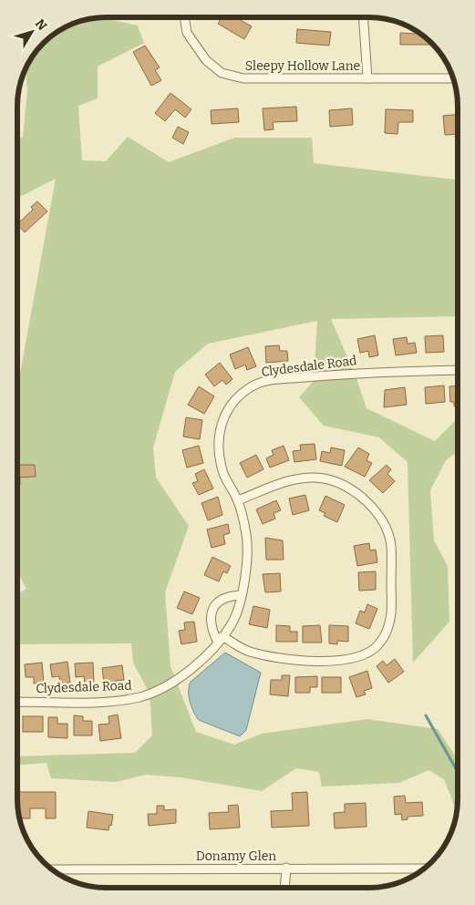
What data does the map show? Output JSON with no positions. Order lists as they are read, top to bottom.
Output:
{
  "streets": {
    "street": ["Sleepy Hollow Lane", "Clydesdale Road", "Donamy Glen"]
  },
  "north": "top right"
}
